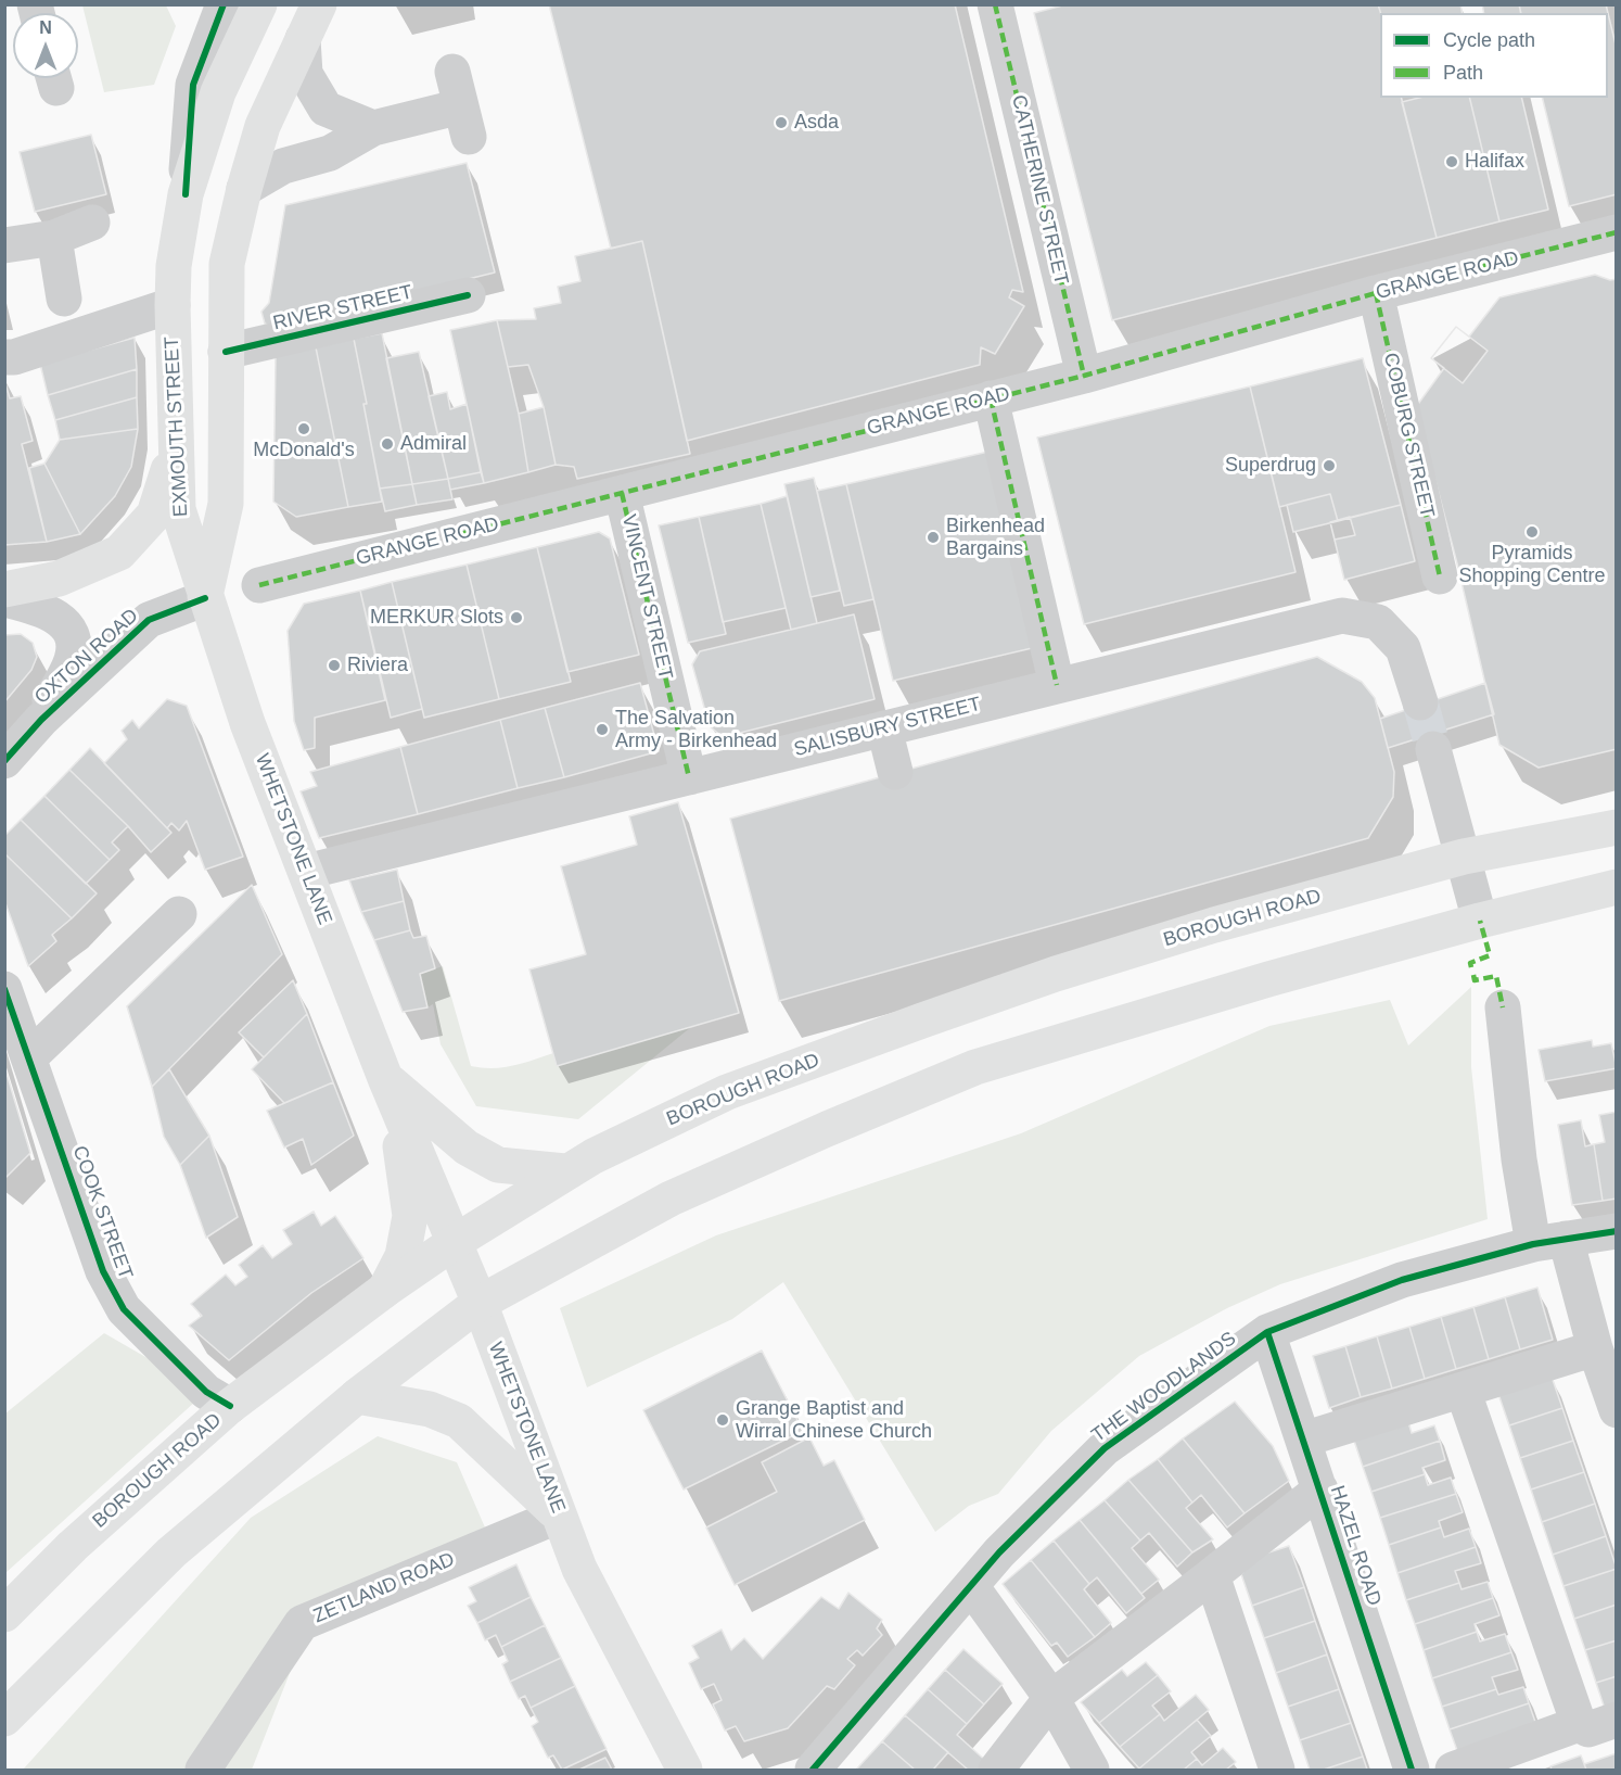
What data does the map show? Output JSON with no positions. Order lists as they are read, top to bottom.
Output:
{
  "streets": {
    "main road": ["EXMOUTH STREET", "WHETSTONE LANE", "BOROUGH ROAD"],
    "street": [
      "CATHERINE STREET",
      "GRANGE ROAD",
      "RIVER STREET",
      "COBURG STREET",
      "VINCENT STREET",
      "OXTON ROAD",
      "SALISBURY STREET",
      "COOK STREET",
      "THE WOODLANDS",
      "HAZEL ROAD",
      "ZETLAND ROAD"
    ]
  },
  "crossings": [
    ["CATHERINE STREET", "GRANGE ROAD"],
    ["GRANGE ROAD", "COBURG STREET"],
    ["GRANGE ROAD", "VINCENT STREET"],
    ["RIVER STREET", "EXMOUTH STREET"],
    ["EXMOUTH STREET", "OXTON ROAD"],
    ["EXMOUTH STREET", "WHETSTONE LANE"],
    ["VINCENT STREET", "SALISBURY STREET"],
    ["OXTON ROAD", "WHETSTONE LANE"],
    ["SALISBURY STREET", "WHETSTONE LANE"],
    ["WHETSTONE LANE", "BOROUGH ROAD"],
    ["WHETSTONE LANE", "ZETLAND ROAD"],
    ["BOROUGH ROAD", "COOK STREET"],
    ["THE WOODLANDS", "HAZEL ROAD"]
  ],
  "places": [
    "Asda",
    "Halifax",
    "McDonald's",
    "Admiral",
    "Superdrug",
    "Pyramids Shopping Centre",
    "Birkenhead Bargains",
    "MERKUR Slots",
    "Riviera",
    "The Salvation Army - Birkenhead",
    "Grange Baptist and Wirral Chinese Church"
  ],
  "legend": ["Cycle path", "Path"],
  "north": "top"
}
